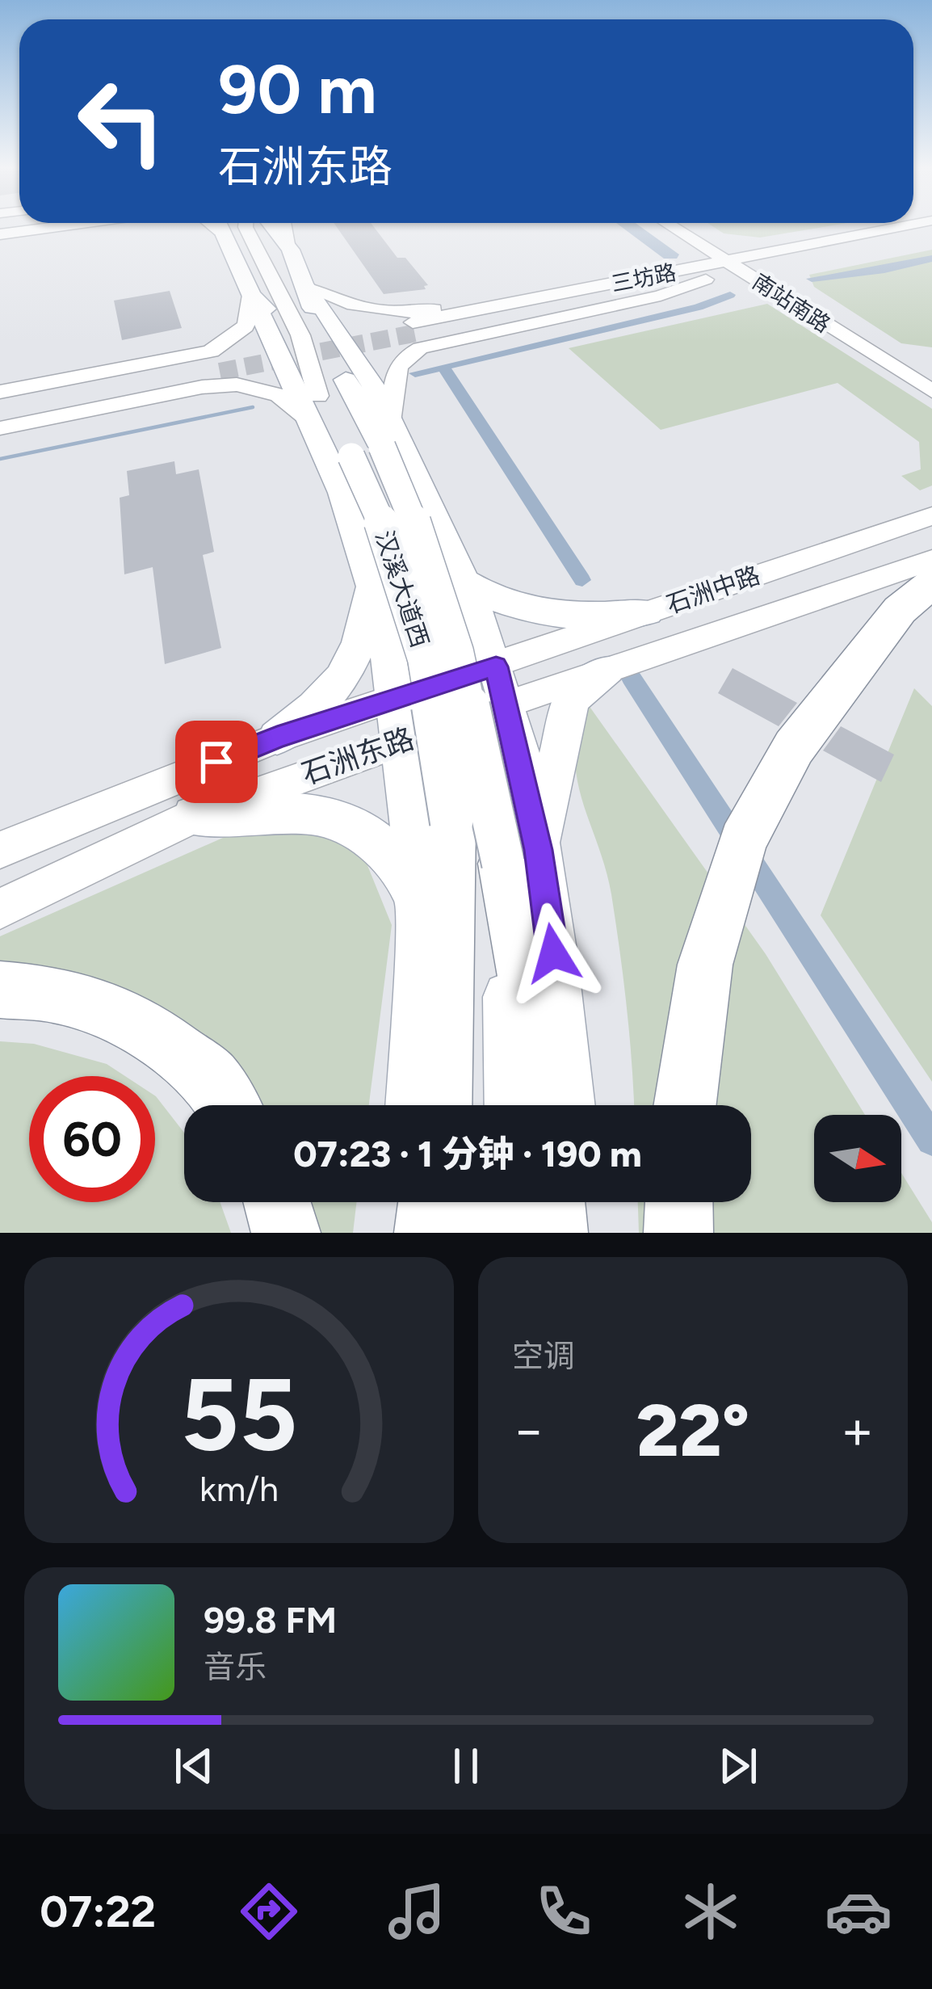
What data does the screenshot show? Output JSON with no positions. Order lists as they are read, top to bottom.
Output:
{
  "streets": {
    "main road": [
      "三坊路",
      "南站南路",
      "汉溪大道西",
      "石洲中路",
      "石洲东路"
    ]
  },
  "crossings": [
    ["三坊路", "南站南路"],
    ["石洲中路", "石洲东路"]
  ],
  "north": "right",
  "page": {
    "turn": ["90 m", "石洲东路"],
    "limit": "60",
    "trip": "07:23 · 1 分钟 · 190 m",
    "tile": "空调",
    "heat": ["−", "22°", "+"],
    "song": ["99.8 FM", "音乐"],
    "tabs": "07:22",
    "gauge": ["55", "km/h"]
  }
}
